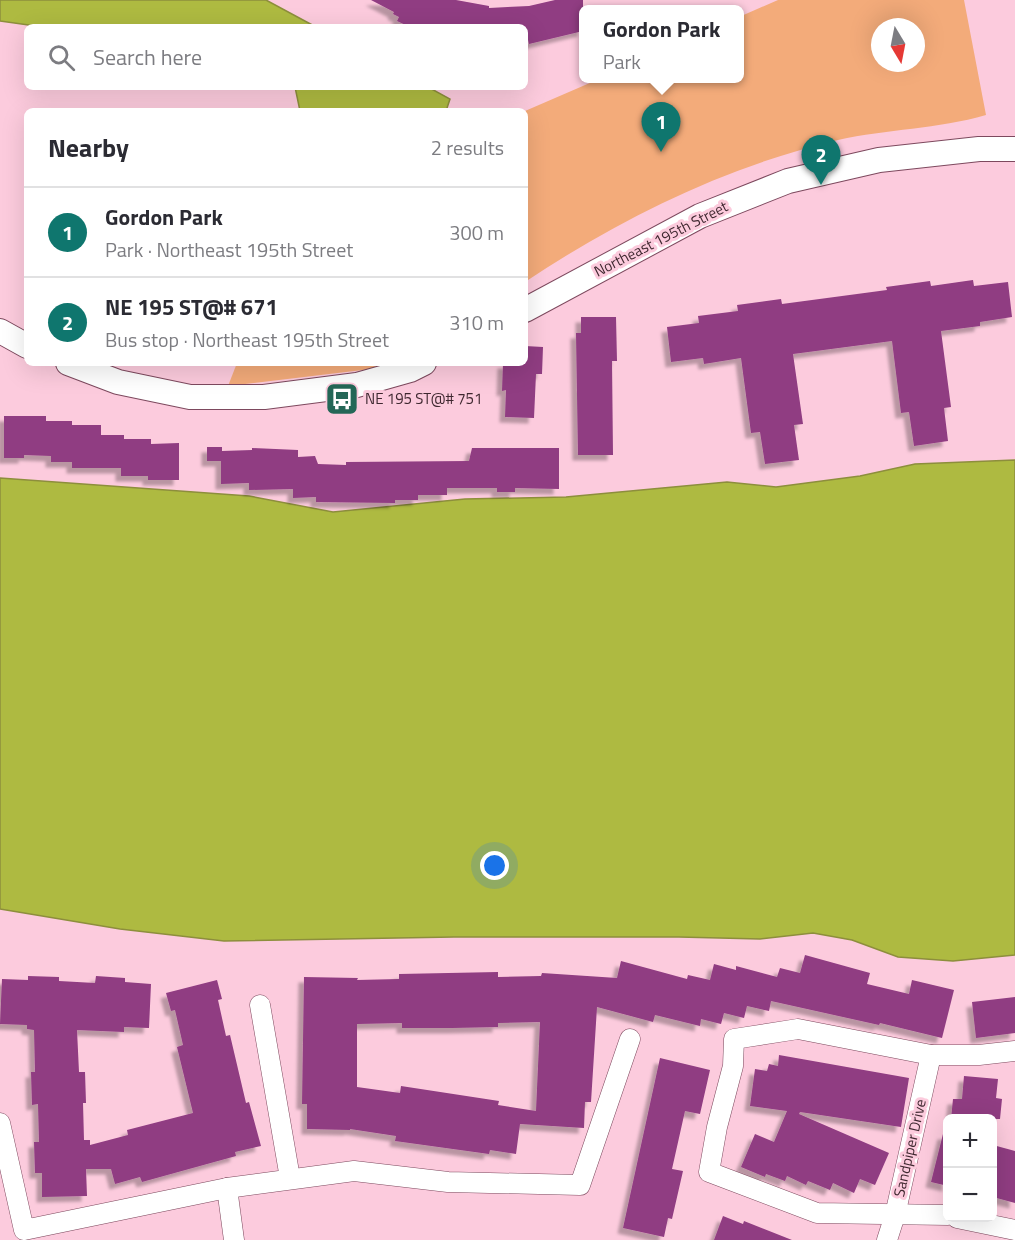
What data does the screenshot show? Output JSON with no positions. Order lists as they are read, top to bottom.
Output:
{
  "streets": {
    "street": ["Northeast 195th Street", "Sandpiper Drive"]
  },
  "places": {
    "bus stop": ["NE 195 ST@# 751"]
  },
  "north": "bottom",
  "page": {
    "popup": ["Gordon Park", "Park"],
    "search": "Search here",
    "pins": ["1", "2"],
    "heading": ["Nearby", "2 results"],
    "list": [
      {
        "mark": "1",
        "name": "Gordon Park",
        "note": "Park · Northeast 195th Street",
        "value": "300 m"
      },
      {
        "mark": "2",
        "name": "NE 195 ST@# 671",
        "note": "Bus stop · Northeast 195th Street",
        "value": "310 m"
      }
    ],
    "map_buttons": ["+", "−"]
  }
}
